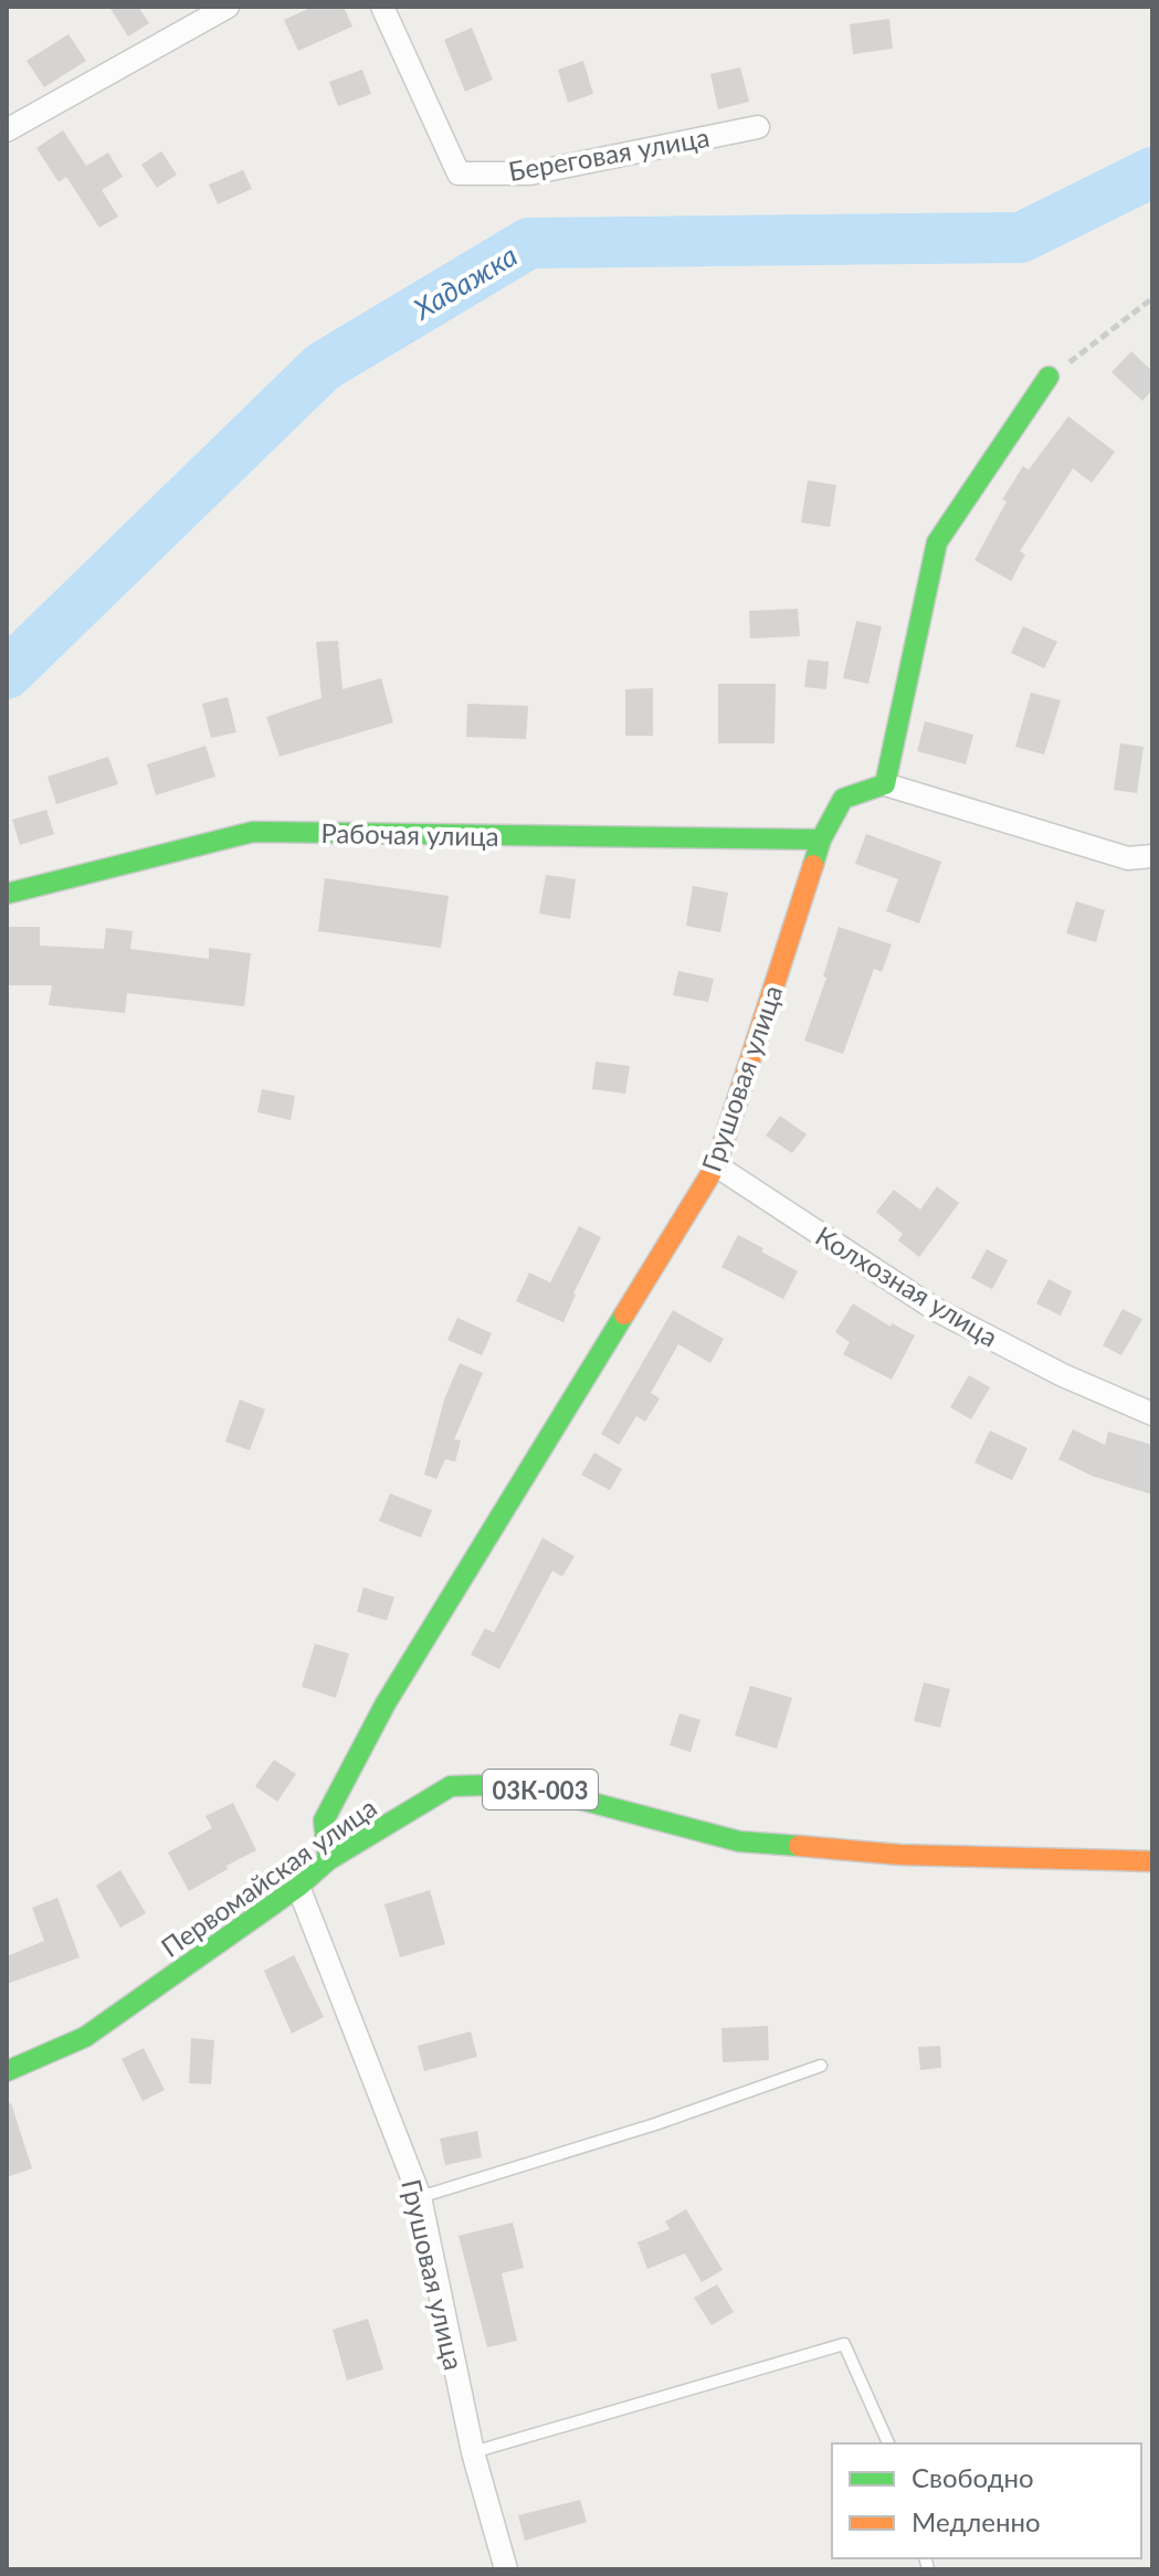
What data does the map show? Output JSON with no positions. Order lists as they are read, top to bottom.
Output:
{
  "streets": {
    "street": [
      "Береговая улица",
      "Рабочая улица",
      "Грушовая улица",
      "Колхозная улица",
      "03К-003",
      "Первомайская улица"
    ]
  },
  "crossings": [
    ["Рабочая улица", "Грушовая улица"],
    ["Грушовая улица", "Колхозная улица"],
    ["Грушовая улица", "Первомайская улица"]
  ],
  "water": ["Хадажка"],
  "legend": ["Свободно", "Медленно"]
}
